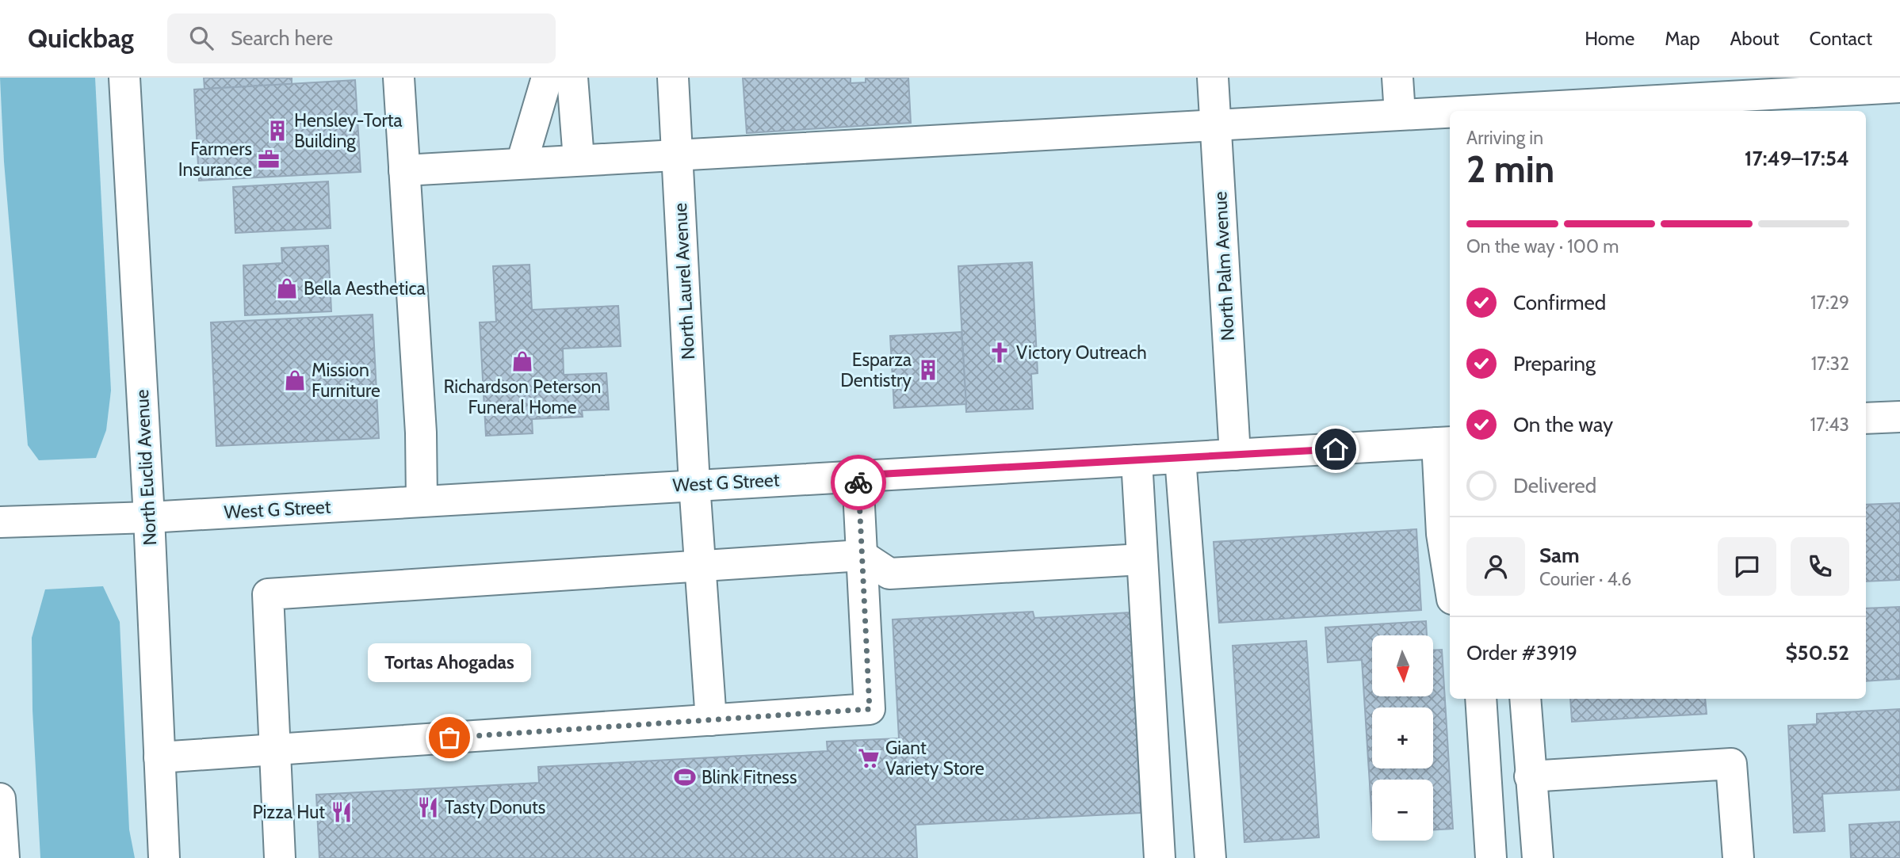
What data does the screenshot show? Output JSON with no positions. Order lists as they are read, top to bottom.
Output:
{
  "streets": {
    "street": [
      "North Palm Avenue",
      "North Laurel Avenue",
      "North Euclid Avenue",
      "West G Street"
    ]
  },
  "crossings": [
    ["North Palm Avenue", "West G Street"],
    ["North Laurel Avenue", "West G Street"],
    ["North Euclid Avenue", "West G Street"]
  ],
  "places": {
    "building": ["Hensley-Torta Building", "Esparza Dentistry"],
    "office": ["Farmers Insurance"],
    "shop": ["Bella Aesthetica", "Richardson Peterson Funeral Home", "Mission Furniture"],
    "church": ["Victory Outreach"],
    "other": ["Tortas Ahogadas"],
    "supermarket": ["Giant Variety Store"],
    "sports": ["Blink Fitness"],
    "restaurant": ["Tasty Donuts", "Pizza Hut"]
  },
  "north": "bottom",
  "page": {
    "header": "Quickbag",
    "search": "Search here",
    "nav": [
      "Home",
      "Map",
      "About",
      "Contact"
    ],
    "heading": ["2 min", "Arriving in", "17:49–17:54"],
    "panel": [
      "Sam",
      "Courier · 4.6",
      "Order #3919",
      "$50.52"
    ],
    "bar": "On the way · 100 m",
    "list": [
      ["Confirmed", "17:29"],
      ["Preparing", "17:32"],
      ["On the way", "17:43"],
      "Delivered"
    ],
    "map_buttons": ["+", "−"],
    "bubble": "Tortas Ahogadas"
  }
}
